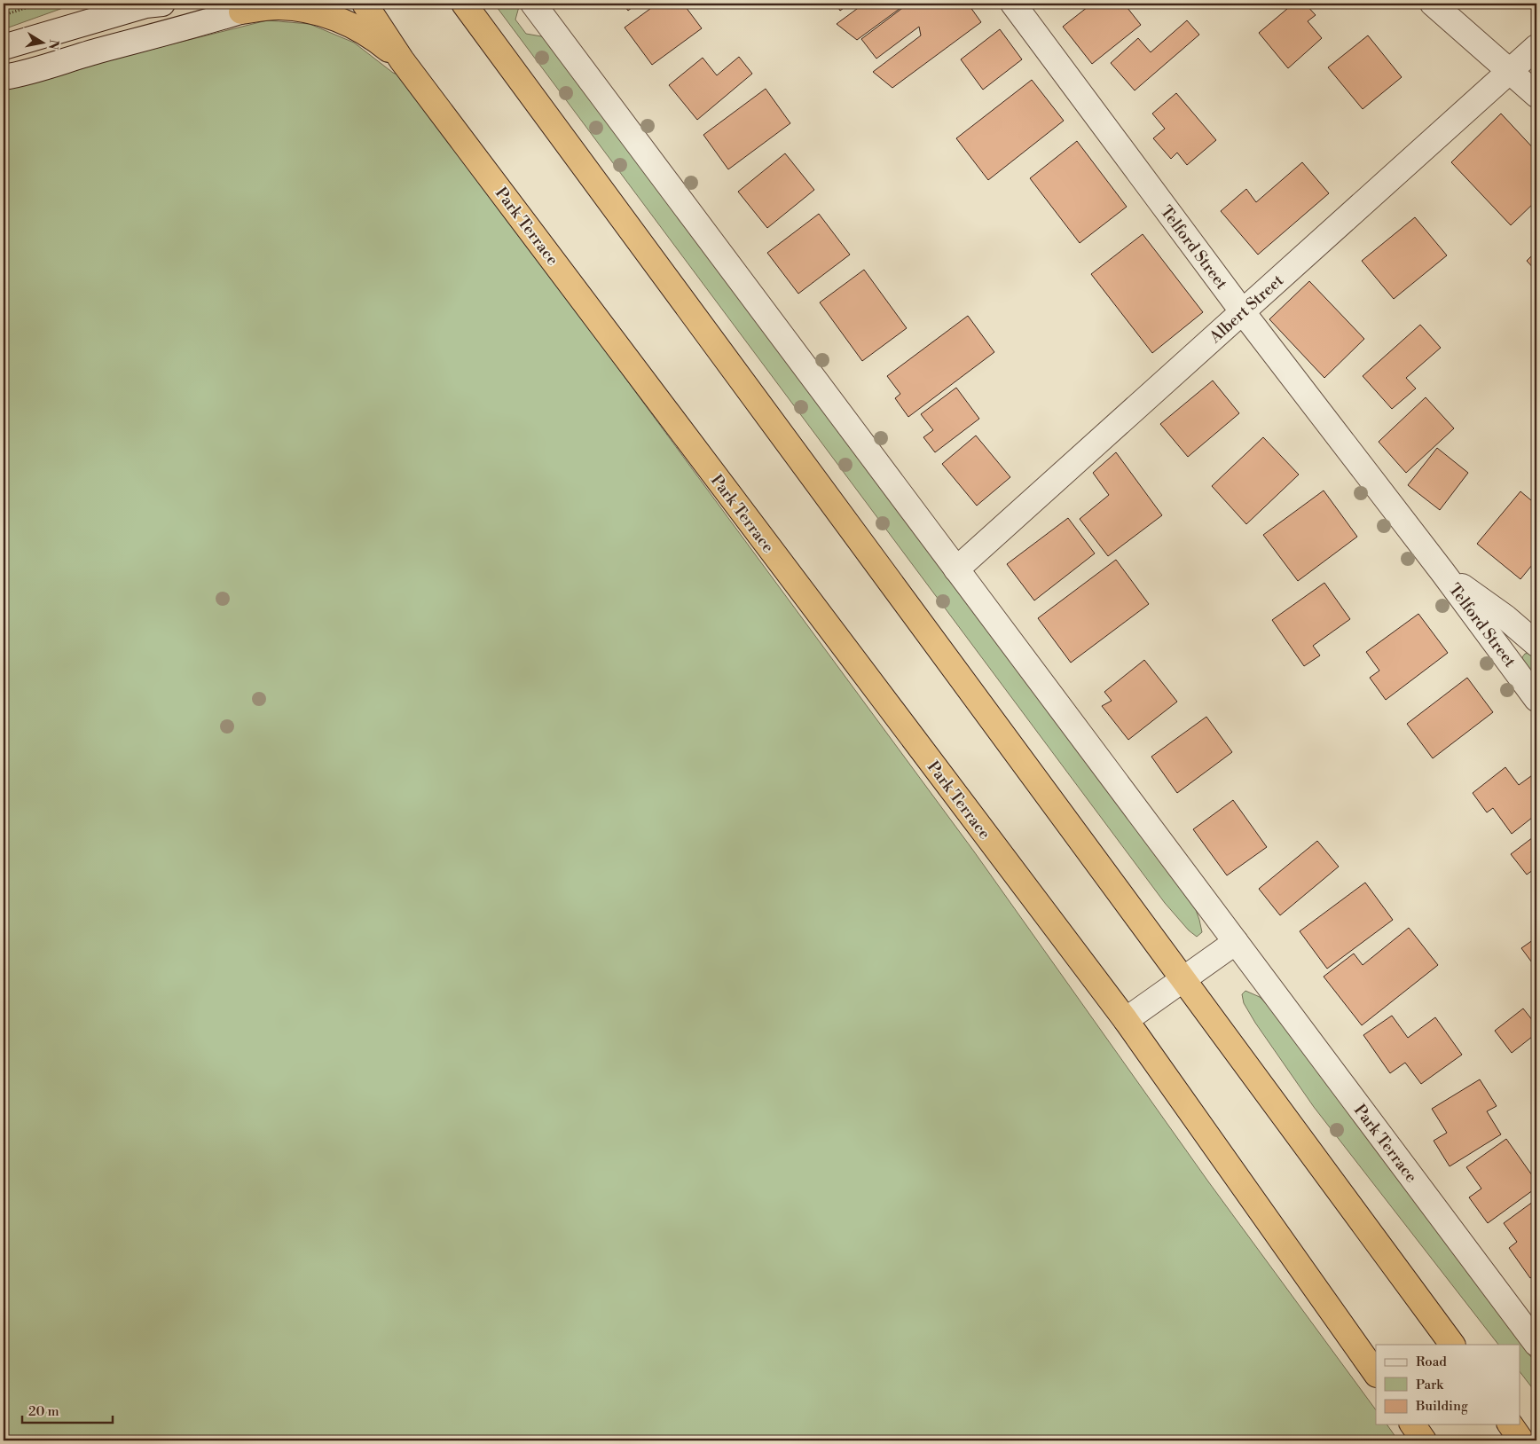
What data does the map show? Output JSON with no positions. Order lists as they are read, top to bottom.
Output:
{
  "streets": {
    "highway": ["Park Terrace"],
    "street": ["Telford Street", "Albert Street"]
  },
  "crossings": [
    ["Park Terrace", "Albert Street"],
    ["Telford Street", "Albert Street"]
  ],
  "legend": ["Road", "Park", "Building"],
  "scale_bar": "20 m",
  "north": "right"
}
